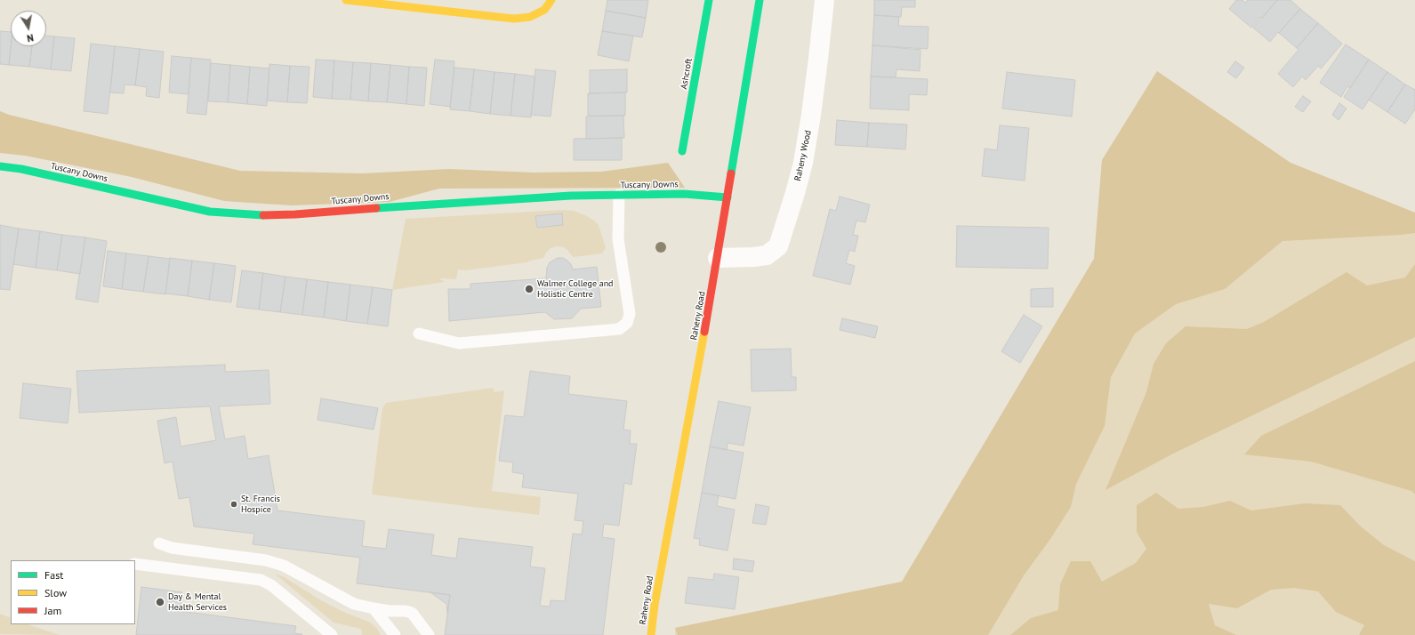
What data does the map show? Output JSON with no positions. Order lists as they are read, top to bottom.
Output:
{
  "streets": {
    "street": [
      "Ashcroft",
      "Raheny Wood",
      "Tuscany Downs",
      "Raheny Road"
    ]
  },
  "crossings": [
    ["Raheny Wood", "Raheny Road"],
    ["Tuscany Downs", "Raheny Road"]
  ],
  "places": ["Walmer College and Holistic Centre", "St. Francis Hospice", "Day & Mental Health Services"],
  "legend": ["Fast", "Slow", "Jam"],
  "north": "bottom"
}
